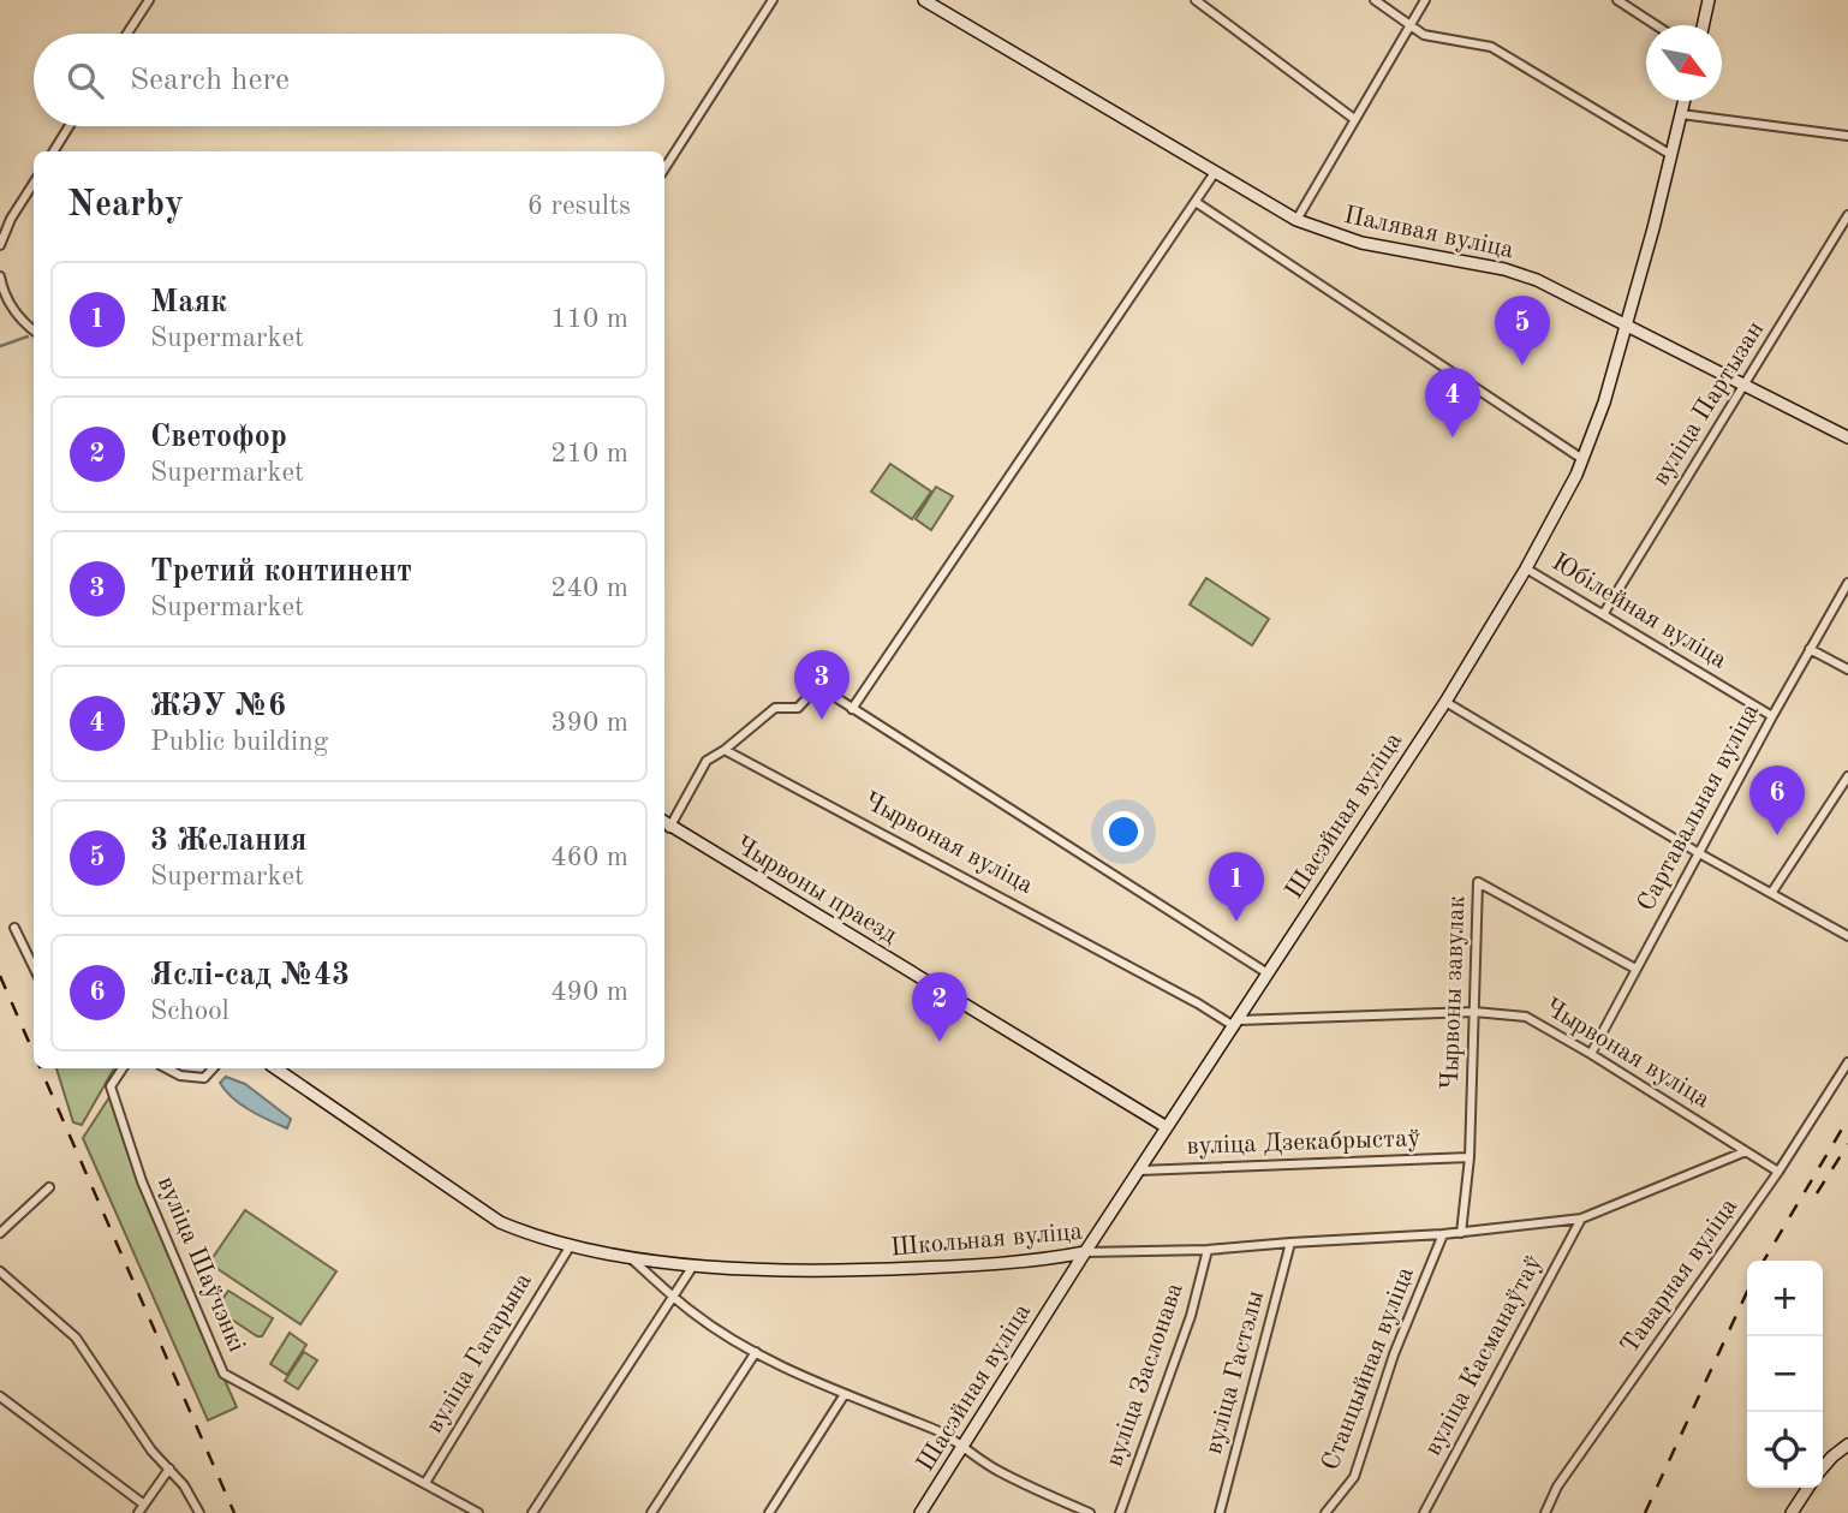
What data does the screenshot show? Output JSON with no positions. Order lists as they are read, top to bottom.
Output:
{
  "streets": {
    "street": [
      "Палявая вуліца",
      "вуліца Партызан",
      "Юбілейная вуліца",
      "Сартавальная вуліца",
      "Шасэйная вуліца",
      "Чырвоная вуліца",
      "Чырвоны праезд",
      "Чырвоны завулак",
      "вуліца Дзекабрыстаў",
      "Школьная вуліца",
      "вуліца Шаўчэнкі",
      "Таварная вуліца",
      "вуліца Гагарына",
      "вуліца Касманаўтаў",
      "Станцыйная вуліца",
      "вуліца Гастэлы",
      "вуліца Заслонава"
    ]
  },
  "crossings": [
    ["Палявая вуліца", "вуліца Партызан"],
    ["Палявая вуліца", "Шасэйная вуліца"],
    ["вуліца Партызан", "Юбілейная вуліца"],
    ["Юбілейная вуліца", "Сартавальная вуліца"],
    ["Юбілейная вуліца", "Шасэйная вуліца"],
    ["Сартавальная вуліца", "Чырвоная вуліца"],
    ["Сартавальная вуліца", "Чырвоны завулак"],
    ["Шасэйная вуліца", "Чырвоная вуліца"],
    ["Шасэйная вуліца", "Чырвоны праезд"],
    ["Шасэйная вуліца", "вуліца Дзекабрыстаў"],
    ["Шасэйная вуліца", "Школьная вуліца"],
    ["Чырвоная вуліца", "Чырвоны завулак"],
    ["Чырвоная вуліца", "Школьная вуліца"],
    ["Чырвоная вуліца", "Таварная вуліца"],
    ["Чырвоны завулак", "вуліца Дзекабрыстаў"],
    ["Чырвоны завулак", "Школьная вуліца"],
    ["Школьная вуліца", "вуліца Гагарына"],
    ["Школьная вуліца", "вуліца Касманаўтаў"],
    ["Школьная вуліца", "Станцыйная вуліца"],
    ["Школьная вуліца", "вуліца Гастэлы"],
    ["Школьная вуліца", "вуліца Заслонава"],
    ["вуліца Шаўчэнкі", "вуліца Гагарына"]
  ],
  "north": "bottom right",
  "page": {
    "search": "Search here",
    "heading": ["Nearby", "6 results"],
    "list": [
      {
        "mark": "1",
        "name": "Маяк",
        "note": "Supermarket",
        "value": "110 m"
      },
      {
        "mark": "2",
        "name": "Светофор",
        "note": "Supermarket",
        "value": "210 m"
      },
      {
        "mark": "3",
        "name": "Третий континент",
        "note": "Supermarket",
        "value": "240 m"
      },
      {
        "mark": "4",
        "name": "ЖЭУ №6",
        "note": "Public building",
        "value": "390 m"
      },
      {
        "mark": "5",
        "name": "3 Желания",
        "note": "Supermarket",
        "value": "460 m"
      },
      {
        "mark": "6",
        "name": "Яслі-сад №43",
        "note": "School",
        "value": "490 m"
      }
    ],
    "pins": [
      "5",
      "4",
      "3",
      "6",
      "1",
      "2"
    ],
    "map_buttons": ["+", "−"]
  }
}
